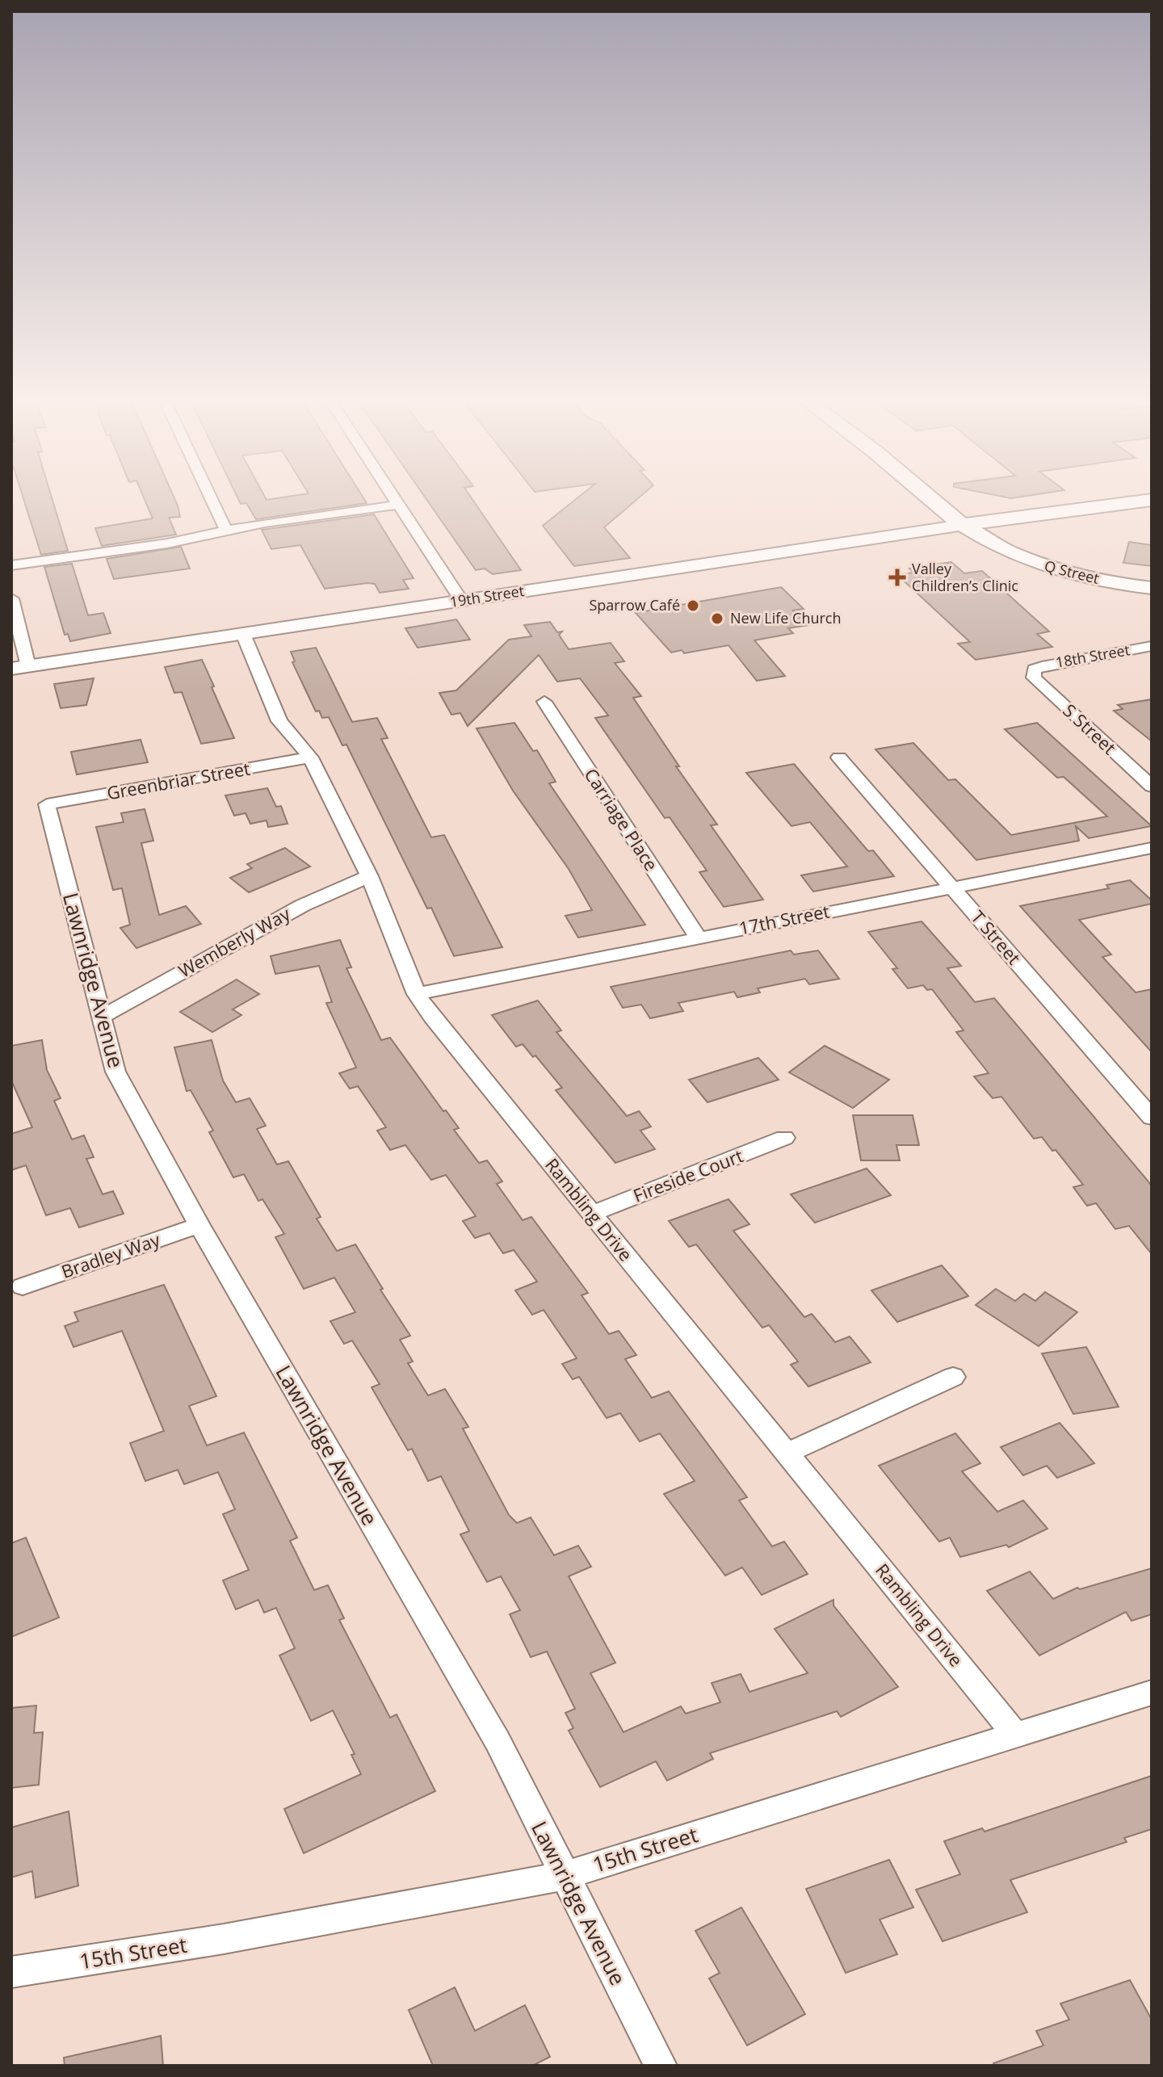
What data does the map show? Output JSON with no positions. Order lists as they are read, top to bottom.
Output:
{
  "streets": {
    "street": [
      "Q Street",
      "19th Street",
      "18th Street",
      "S Street",
      "Greenbriar Street",
      "Carriage Place",
      "17th Street",
      "T Street",
      "Wemberly Way",
      "Lawnridge Avenue",
      "Fireside Court",
      "Rambling Drive",
      "Bradley Way",
      "15th Street"
    ]
  },
  "crossings": [
    ["Q Street", "19th Street"],
    ["19th Street", "Rambling Drive"],
    ["18th Street", "S Street"],
    ["Greenbriar Street", "Lawnridge Avenue"],
    ["Greenbriar Street", "Rambling Drive"],
    ["Carriage Place", "17th Street"],
    ["17th Street", "T Street"],
    ["17th Street", "Rambling Drive"],
    ["Wemberly Way", "Lawnridge Avenue"],
    ["Wemberly Way", "Rambling Drive"],
    ["Lawnridge Avenue", "Bradley Way"],
    ["Lawnridge Avenue", "15th Street"],
    ["Fireside Court", "Rambling Drive"],
    ["Rambling Drive", "15th Street"]
  ],
  "places": {
    "health": ["Valley Children’s Clinic"],
    "other": ["Sparrow Café", "New Life Church"]
  }
}
